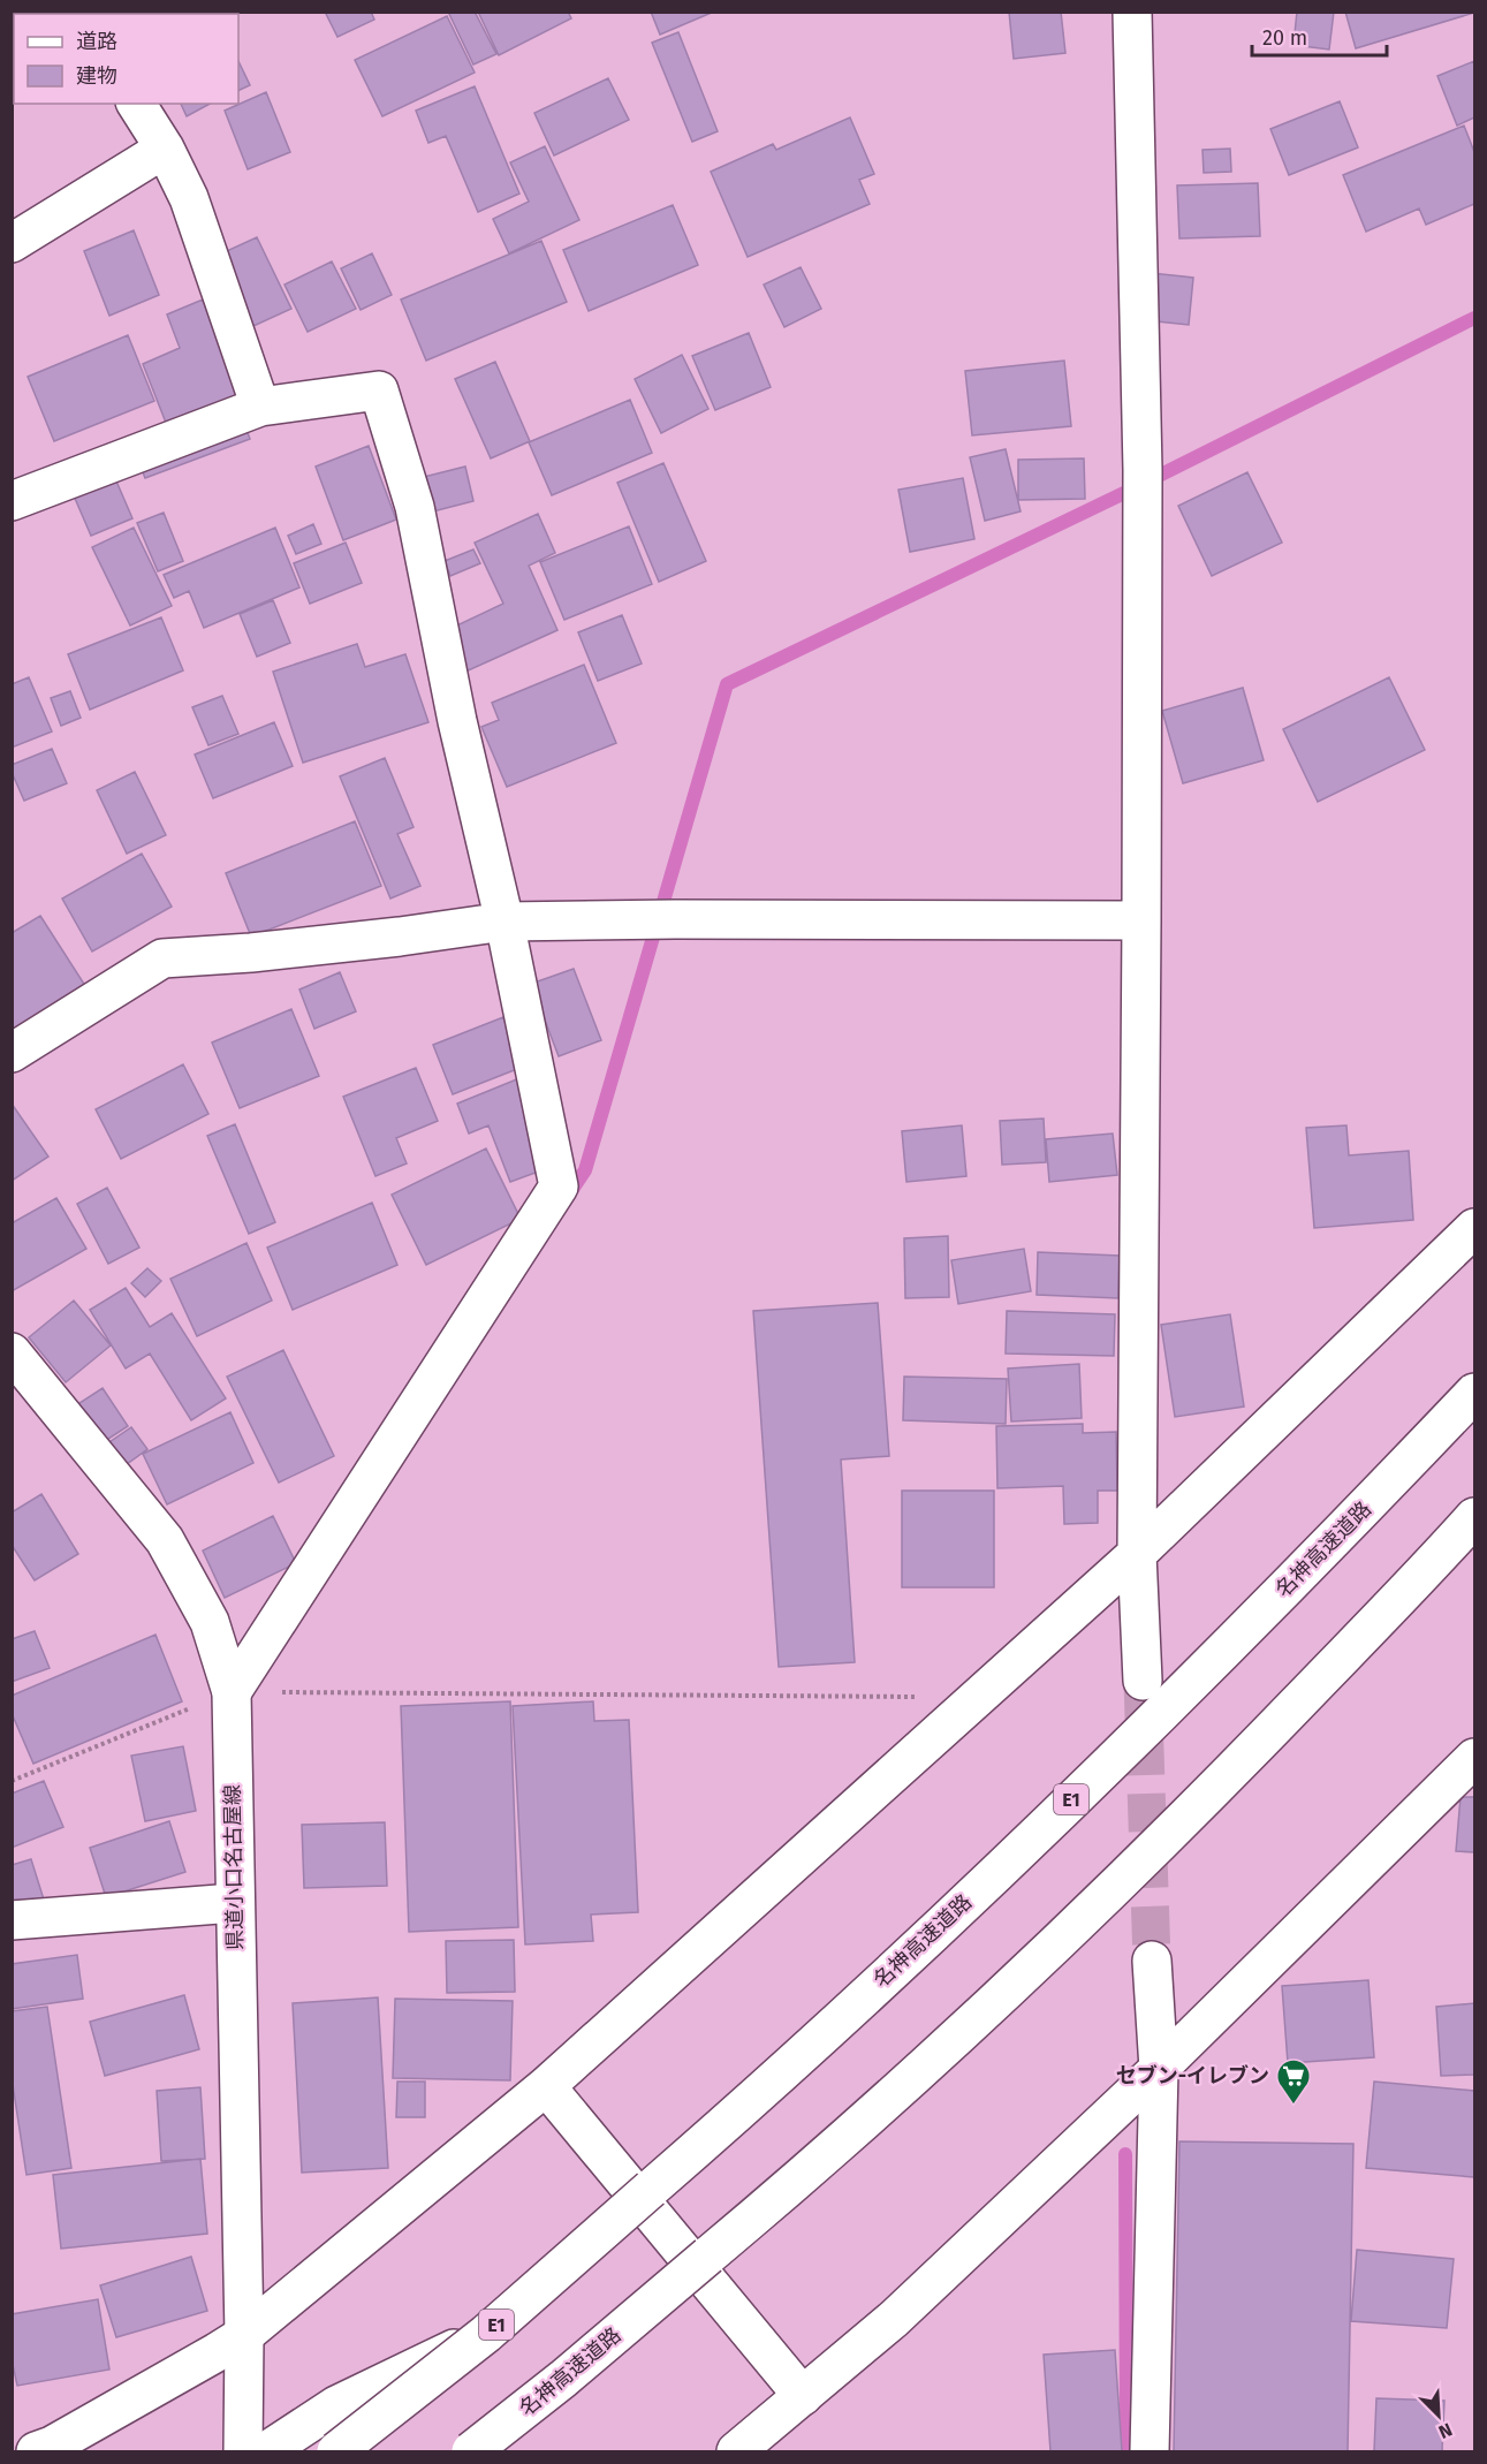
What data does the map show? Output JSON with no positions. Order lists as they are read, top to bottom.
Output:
{
  "streets": {
    "main road": ["名神高速道路", "E1", "県道小口名古屋線"]
  },
  "places": {
    "supermarket": ["セブン-イレブン"]
  },
  "legend": ["道路", "建物"],
  "scale_bar": "20 m",
  "north": "bottom right"
}
